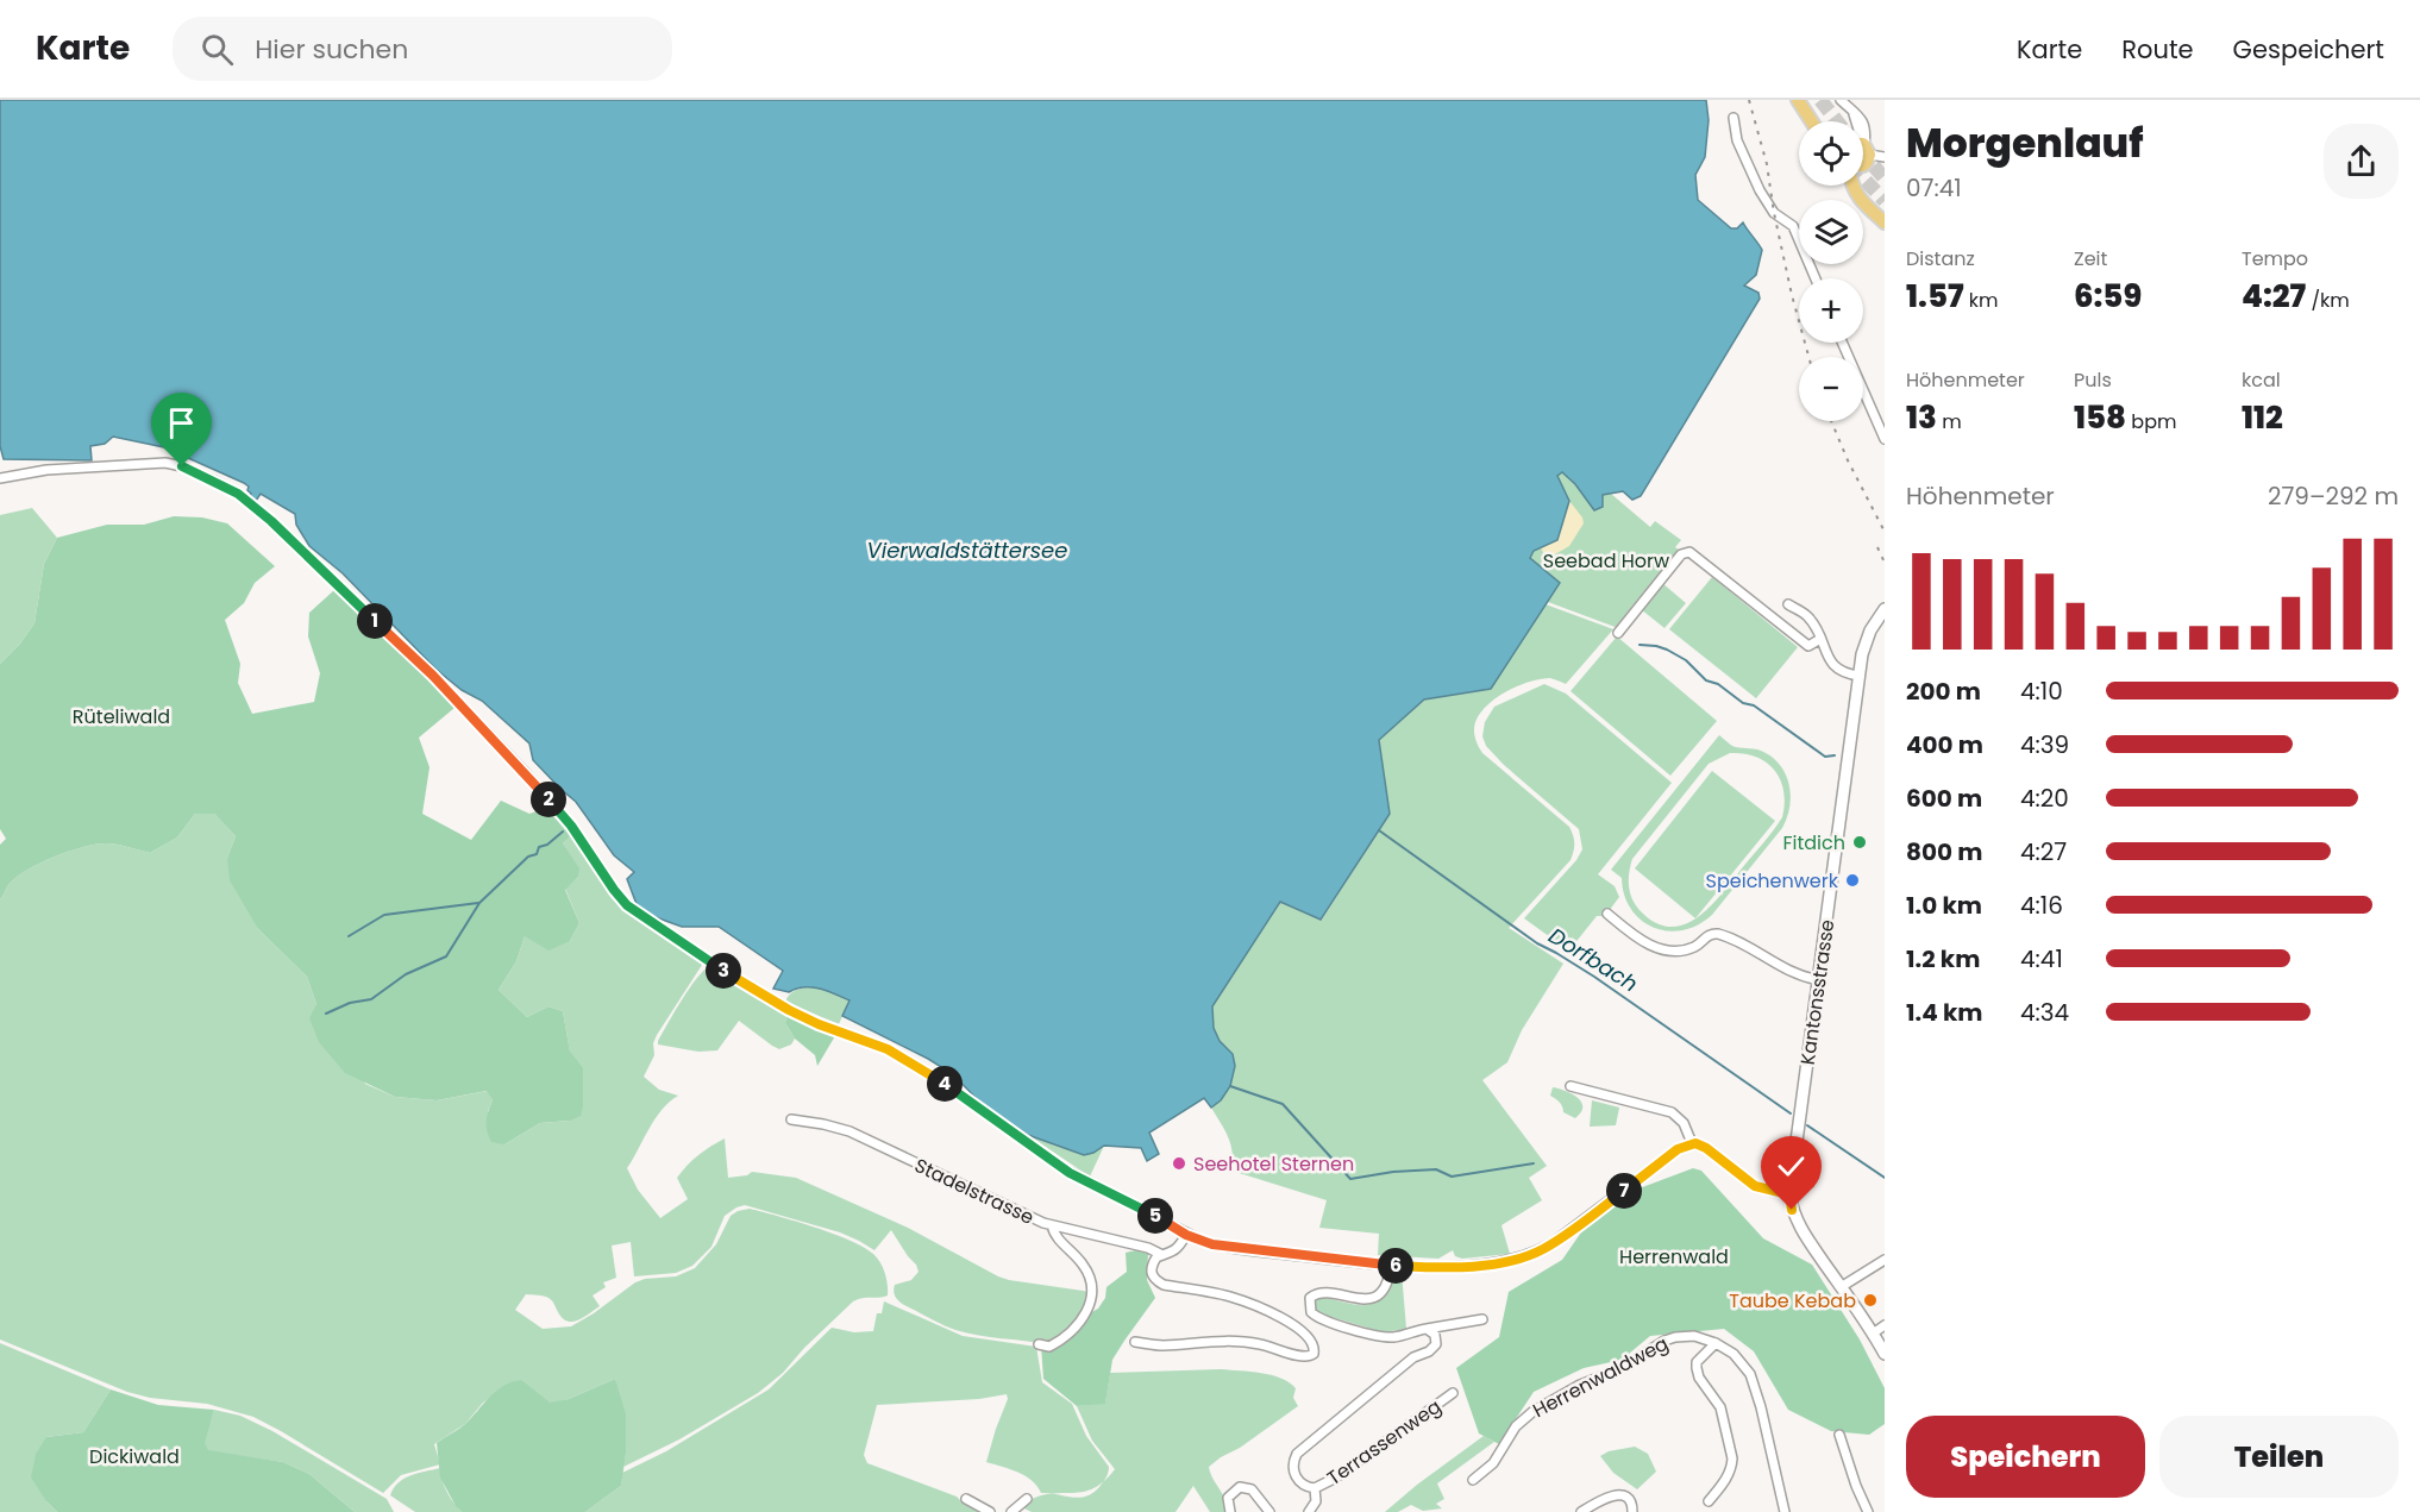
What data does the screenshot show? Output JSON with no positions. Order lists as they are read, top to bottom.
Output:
{
  "streets": {
    "main road": ["Kantonsstrasse"],
    "street": ["Stadelstrasse", "Herrenwaldweg", "Terrassenweg"]
  },
  "water": ["Vierwaldstättersee", "Dorfbach"],
  "parks": [
    "Seebad Horw",
    "Rüteliwald",
    "Herrenwald",
    "Dickiwald"
  ],
  "places": [
    "Fitdich",
    "Speichenwerk",
    "Seehotel Sternen",
    "Taube Kebab"
  ],
  "page": {
    "header": "Karte",
    "search": "Hier suchen",
    "nav": ["Karte", "Route", "Gespeichert"],
    "heading": ["Morgenlauf", "07:41"],
    "map_buttons": ["+", "−"],
    "stats": [
      ["Distanz", "1.57 km"],
      ["Zeit", "6:59"],
      ["Tempo", "4:27 /km"],
      ["Höhenmeter", "13 m"],
      ["Puls", "158 bpm"],
      ["kcal", "112"]
    ],
    "chart": ["Höhenmeter", "279–292 m"],
    "pins": [
      "1",
      "2",
      "3",
      "4",
      "7",
      "5",
      "6"
    ],
    "list": [
      {
        "name": "200 m",
        "note": "4:10"
      },
      {
        "name": "400 m",
        "note": "4:39"
      },
      {
        "name": "600 m",
        "note": "4:20"
      },
      {
        "name": "800 m",
        "note": "4:27"
      },
      {
        "name": "1.0 km",
        "note": "4:16"
      },
      {
        "name": "1.2 km",
        "note": "4:41"
      },
      {
        "name": "1.4 km",
        "note": "4:34"
      }
    ],
    "buttons": ["Speichern", "Teilen"]
  }
}
